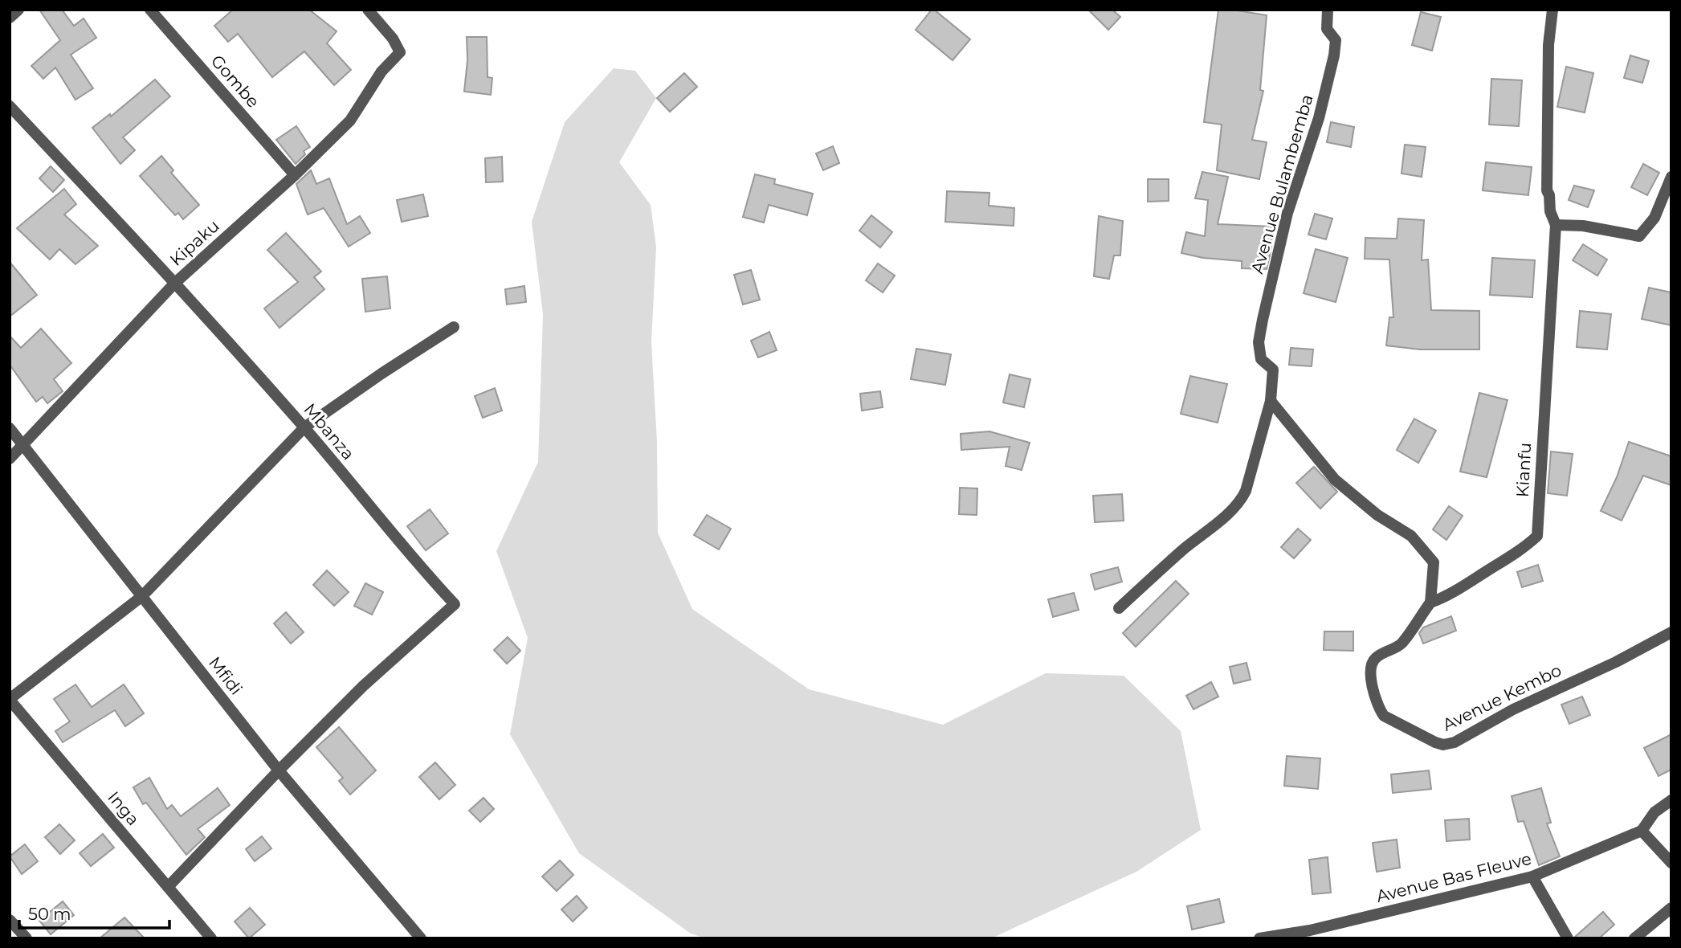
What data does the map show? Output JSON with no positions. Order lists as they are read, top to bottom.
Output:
{
  "streets": {
    "street": [
      "Gombe",
      "Avenue Bulambemba",
      "Kipaku",
      "Mbanza",
      "Kianfu",
      "Mfidi",
      "Avenue Kembo",
      "Inga",
      "Avenue Bas Fleuve"
    ]
  },
  "crossings": [
    ["Gombe", "Kipaku"],
    ["Kipaku", "Mbanza"],
    ["Kipaku", "Mfidi"],
    ["Mbanza", "Mfidi"],
    ["Kianfu", "Avenue Kembo"]
  ],
  "scale_bar": "50 m"
}
